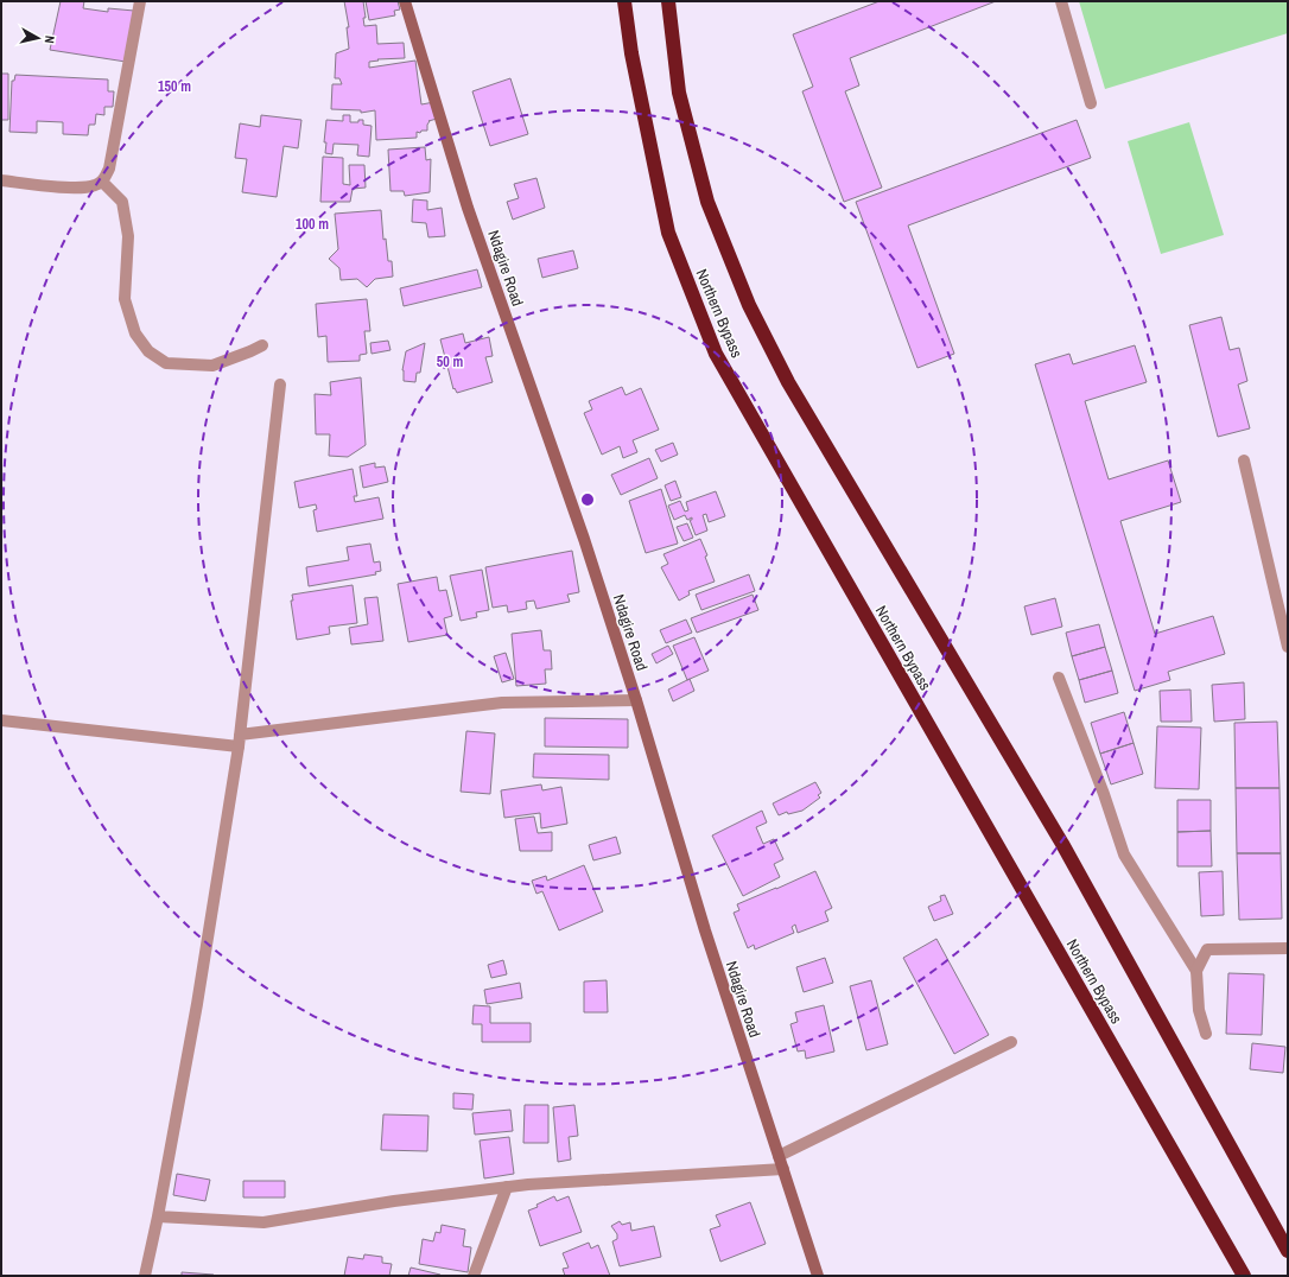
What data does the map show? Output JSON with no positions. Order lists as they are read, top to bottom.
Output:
{
  "streets": {
    "highway": ["Northern Bypass"],
    "street": ["Ndagire Road"]
  },
  "north": "right",
  "rings": ["150 m", "100 m", "50 m"]
}
